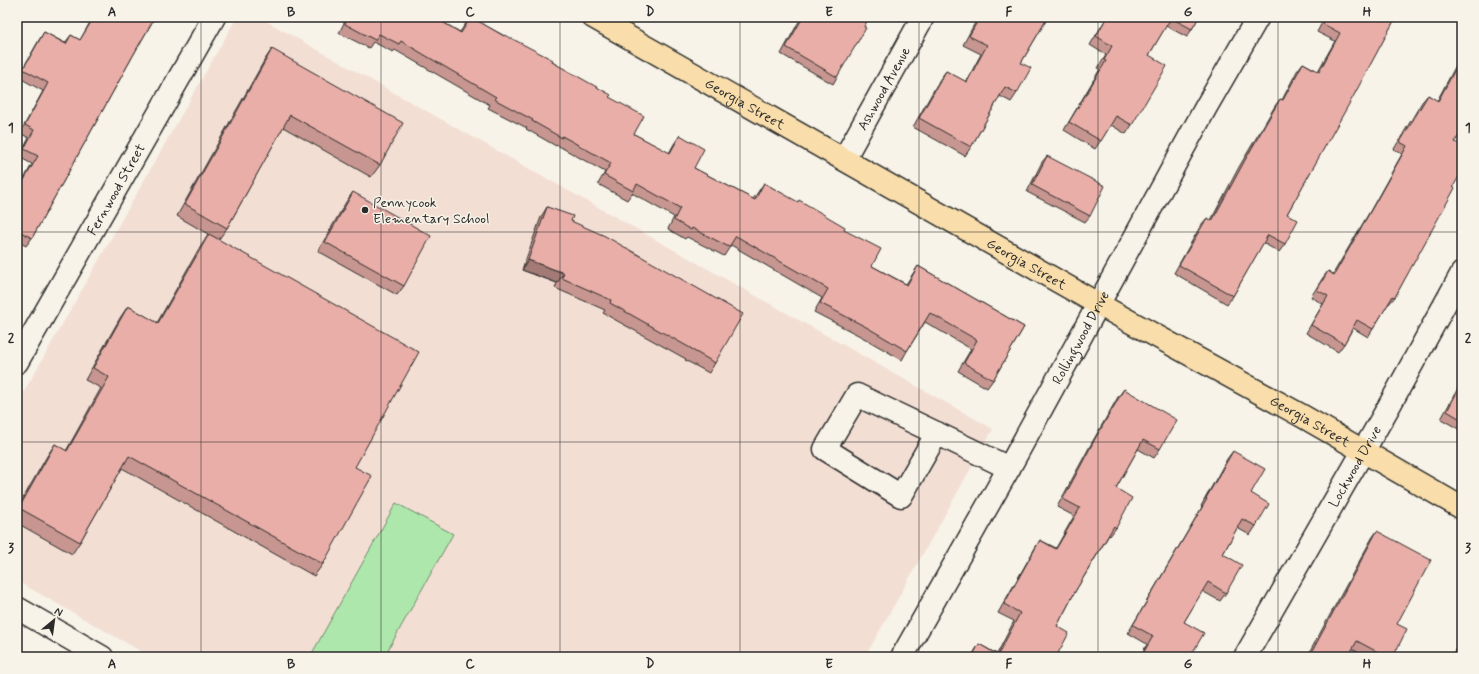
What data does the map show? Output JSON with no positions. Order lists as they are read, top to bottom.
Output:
{
  "streets": {
    "main road": ["Georgia Street"],
    "street": [
      "Ashwood Avenue",
      "Fernwood Street",
      "Rollingwood Drive",
      "Lockwood Drive"
    ]
  },
  "crossings": [
    ["Ashwood Avenue", "Georgia Street"],
    ["Georgia Street", "Rollingwood Drive"],
    ["Georgia Street", "Lockwood Drive"]
  ],
  "places": ["Pennycook Elementary School"],
  "north": "top right",
  "grid": {
    "columns": [
      "A",
      "B",
      "C",
      "D",
      "E",
      "F",
      "G",
      "H"
    ],
    "rows": ["1", "2", "3"]
  }
}
